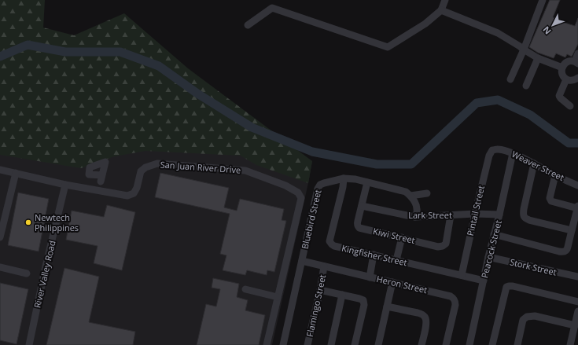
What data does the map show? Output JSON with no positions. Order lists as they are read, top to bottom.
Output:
{
  "streets": {
    "street": [
      "Weaver Street",
      "San Juan River Drive",
      "Pintail Street",
      "Lark Street",
      "Bluebird Street",
      "Kiwi Street",
      "Peacock Street",
      "Kingfisher Street",
      "Stork Street",
      "River Valley Road",
      "Heron Street",
      "Flamingo Street"
    ]
  },
  "crossings": [
    ["Weaver Street", "Pintail Street"],
    ["Weaver Street", "Peacock Street"],
    ["San Juan River Drive", "River Valley Road"],
    ["Pintail Street", "Lark Street"],
    ["Pintail Street", "Kingfisher Street"],
    ["Lark Street", "Kiwi Street"],
    ["Lark Street", "Peacock Street"],
    ["Bluebird Street", "Kiwi Street"],
    ["Bluebird Street", "Kingfisher Street"],
    ["Bluebird Street", "Heron Street"],
    ["Peacock Street", "Kingfisher Street"],
    ["Peacock Street", "Stork Street"],
    ["Heron Street", "Flamingo Street"]
  ],
  "places": ["Newtech Philippines"],
  "north": "bottom left"
}
